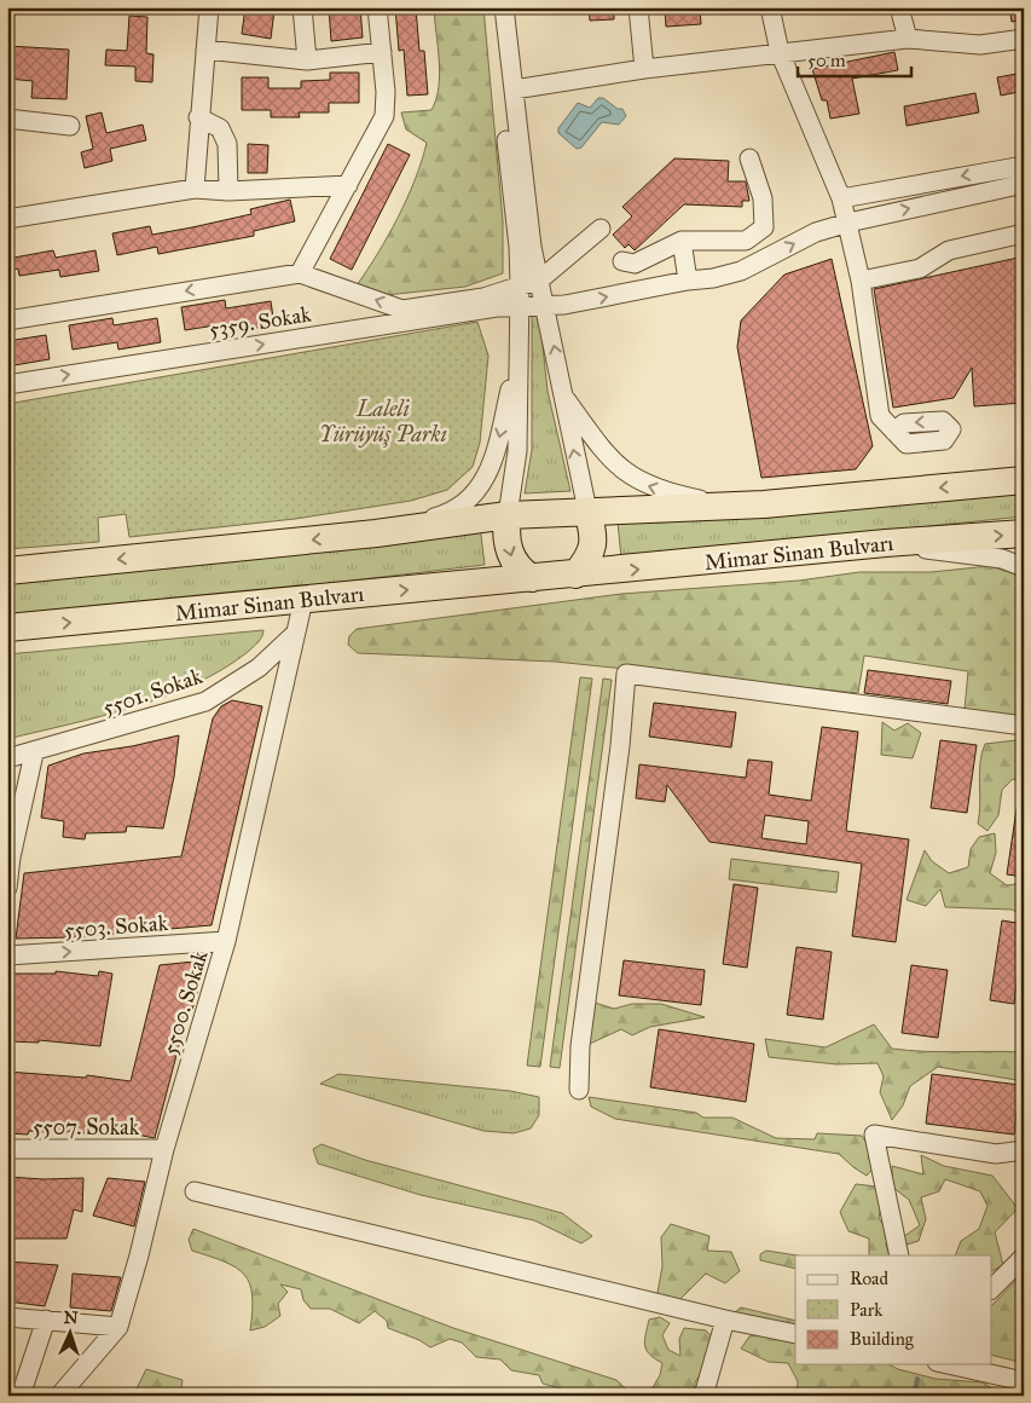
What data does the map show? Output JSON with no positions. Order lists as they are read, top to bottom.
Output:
{
  "streets": {
    "highway": ["Mimar Sinan Bulvarı"],
    "street": [
      "5359. Sokak",
      "5501. Sokak",
      "5503. Sokak",
      "5500. Sokak",
      "5507. Sokak"
    ]
  },
  "crossings": [
    ["Mimar Sinan Bulvarı", "5500. Sokak"],
    ["5501. Sokak", "5500. Sokak"],
    ["5503. Sokak", "5500. Sokak"],
    ["5500. Sokak", "5507. Sokak"]
  ],
  "one_way": ["5503. Sokak"],
  "parks": ["Laleli Yürüyüş Parkı"],
  "legend": ["Road", "Park", "Building"],
  "scale_bar": "50 m",
  "north": "top"
}
